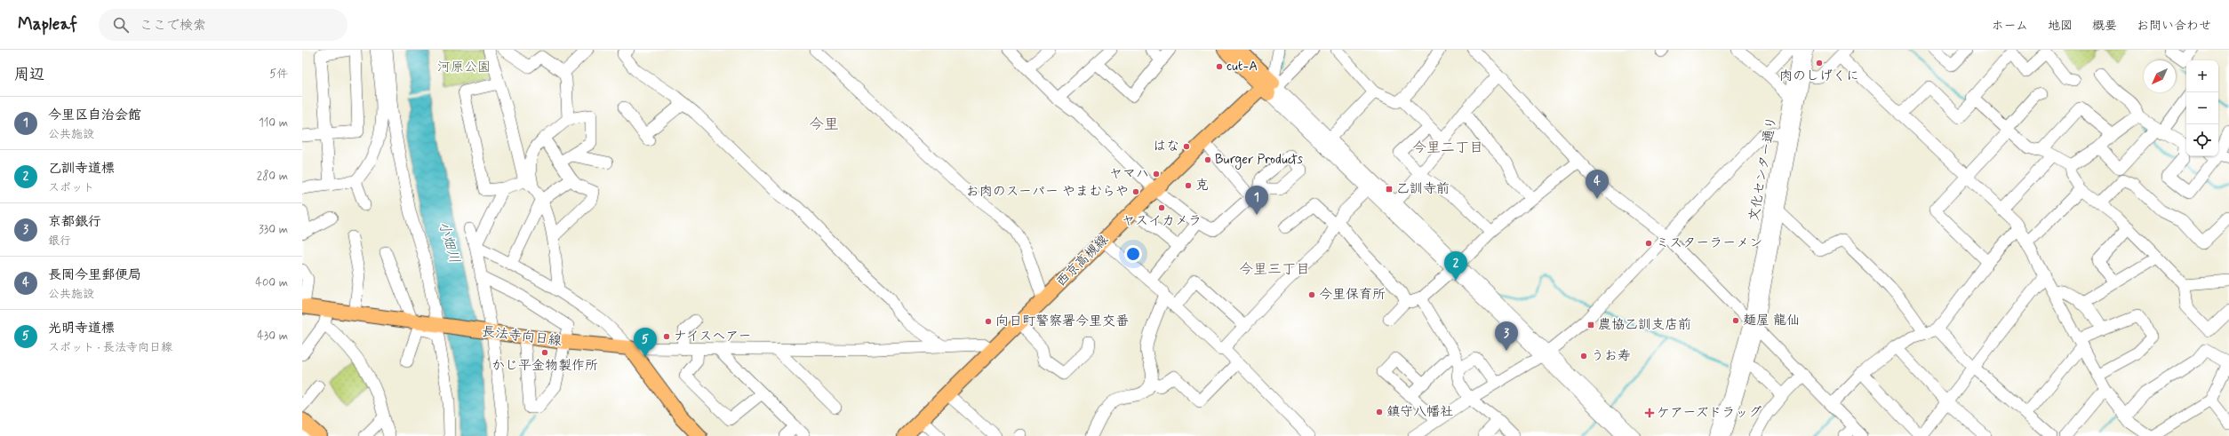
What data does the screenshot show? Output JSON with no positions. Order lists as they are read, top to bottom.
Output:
{
  "streets": {
    "main road": ["西京高槻線", "長法寺向日線"],
    "street": ["文化センター通り"]
  },
  "districts": ["今里", "今里二丁目", "今里三丁目"],
  "water": ["小畑川"],
  "parks": ["河原公園"],
  "places": {
    "other": [
      "肉のしげくに",
      "cut-A",
      "はな",
      "Burger Products",
      "ヤマハ",
      "克",
      "お肉のスーパー やまむらや",
      "ヤスイカメラ",
      "ミスターラーメン",
      "今里保育所",
      "麺屋 龍仙",
      "向日町警察署今里交番",
      "ナイスヘアー",
      "かじ平金物製作所",
      "うお寿",
      "鎮守八幡社"
    ],
    "transit": ["乙訓寺前", "農協乙訓支店前"],
    "health": ["ケアーズドラッグ"]
  },
  "north": "bottom left",
  "page": {
    "header": "Mapleaf",
    "search": "ここで検索",
    "nav": [
      "ホーム",
      "地図",
      "概要",
      "お問い合わせ"
    ],
    "heading": ["周辺", "5件"],
    "map_buttons": ["+", "−"],
    "list": [
      {
        "mark": "1",
        "name": "今里区自治会館",
        "note": "公共施設",
        "value": "110 m"
      },
      {
        "mark": "2",
        "name": "乙訓寺道標",
        "note": "スポット",
        "value": "280 m"
      },
      {
        "mark": "3",
        "name": "京都銀行",
        "note": "銀行",
        "value": "330 m"
      },
      {
        "mark": "4",
        "name": "長岡今里郵便局",
        "note": "公共施設",
        "value": "400 m"
      },
      {
        "mark": "5",
        "name": "光明寺道標",
        "note": "スポット · 長法寺向日線",
        "value": "430 m"
      }
    ],
    "pins": [
      "4",
      "1",
      "2",
      "3",
      "5"
    ]
  }
}
